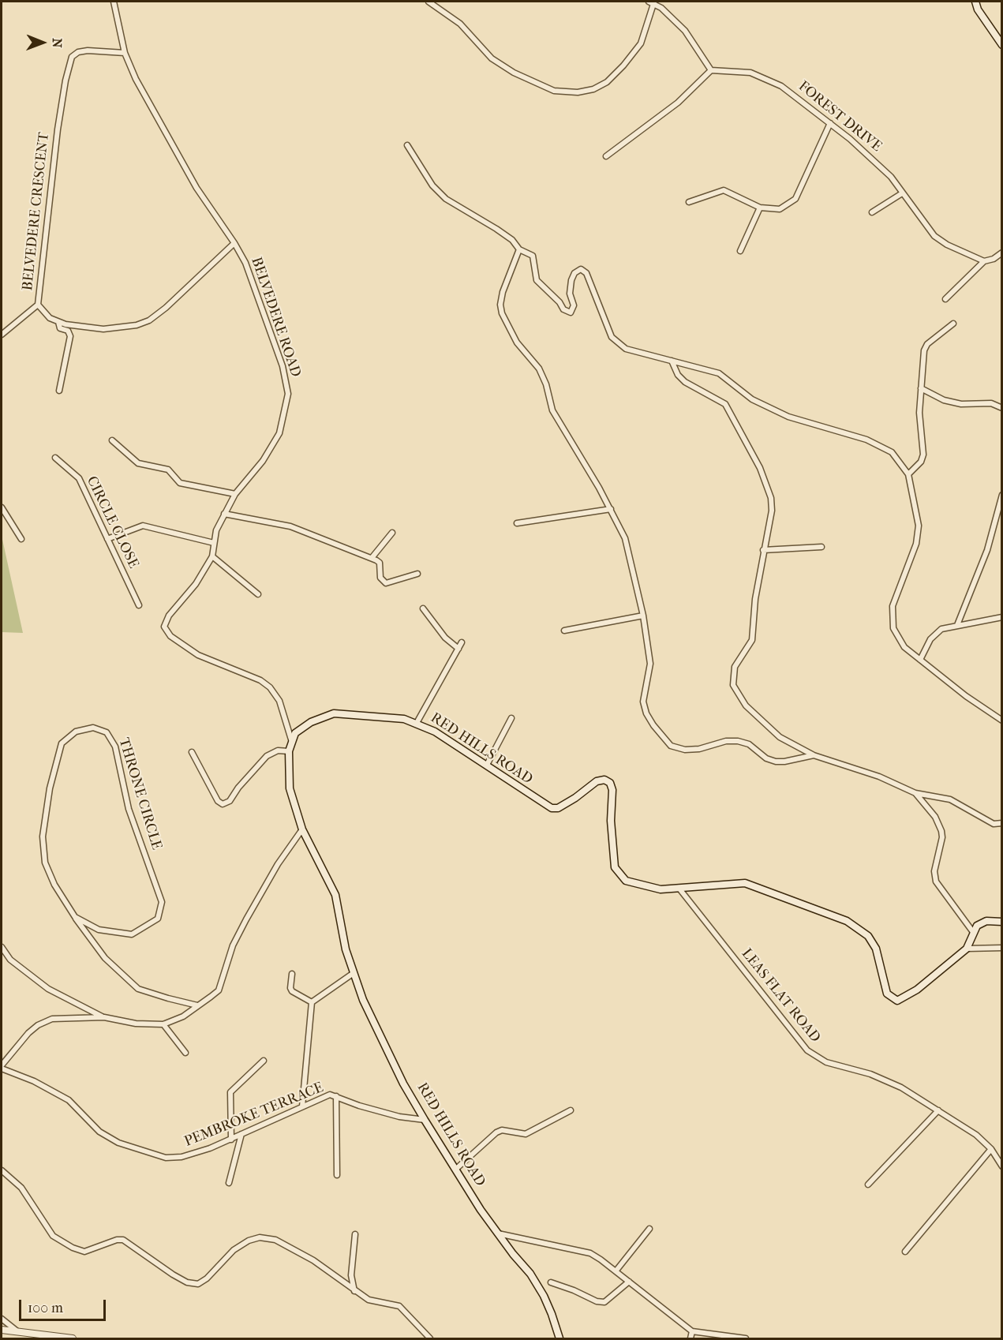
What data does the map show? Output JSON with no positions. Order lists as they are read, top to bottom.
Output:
{
  "streets": {
    "main road": ["RED HILLS ROAD"],
    "street": [
      "FOREST DRIVE",
      "BELVEDERE CRESCENT",
      "BELVEDERE ROAD",
      "CIRCLE CLOSE",
      "THRONE CIRCLE",
      "LEAS FLAT ROAD",
      "PEMBROKE TERRACE"
    ]
  },
  "crossings": [
    ["BELVEDERE CRESCENT", "BELVEDERE ROAD"],
    ["BELVEDERE ROAD", "RED HILLS ROAD"],
    ["RED HILLS ROAD", "LEAS FLAT ROAD"],
    ["RED HILLS ROAD", "PEMBROKE TERRACE"]
  ],
  "scale_bar": "100 m",
  "north": "right"
}
